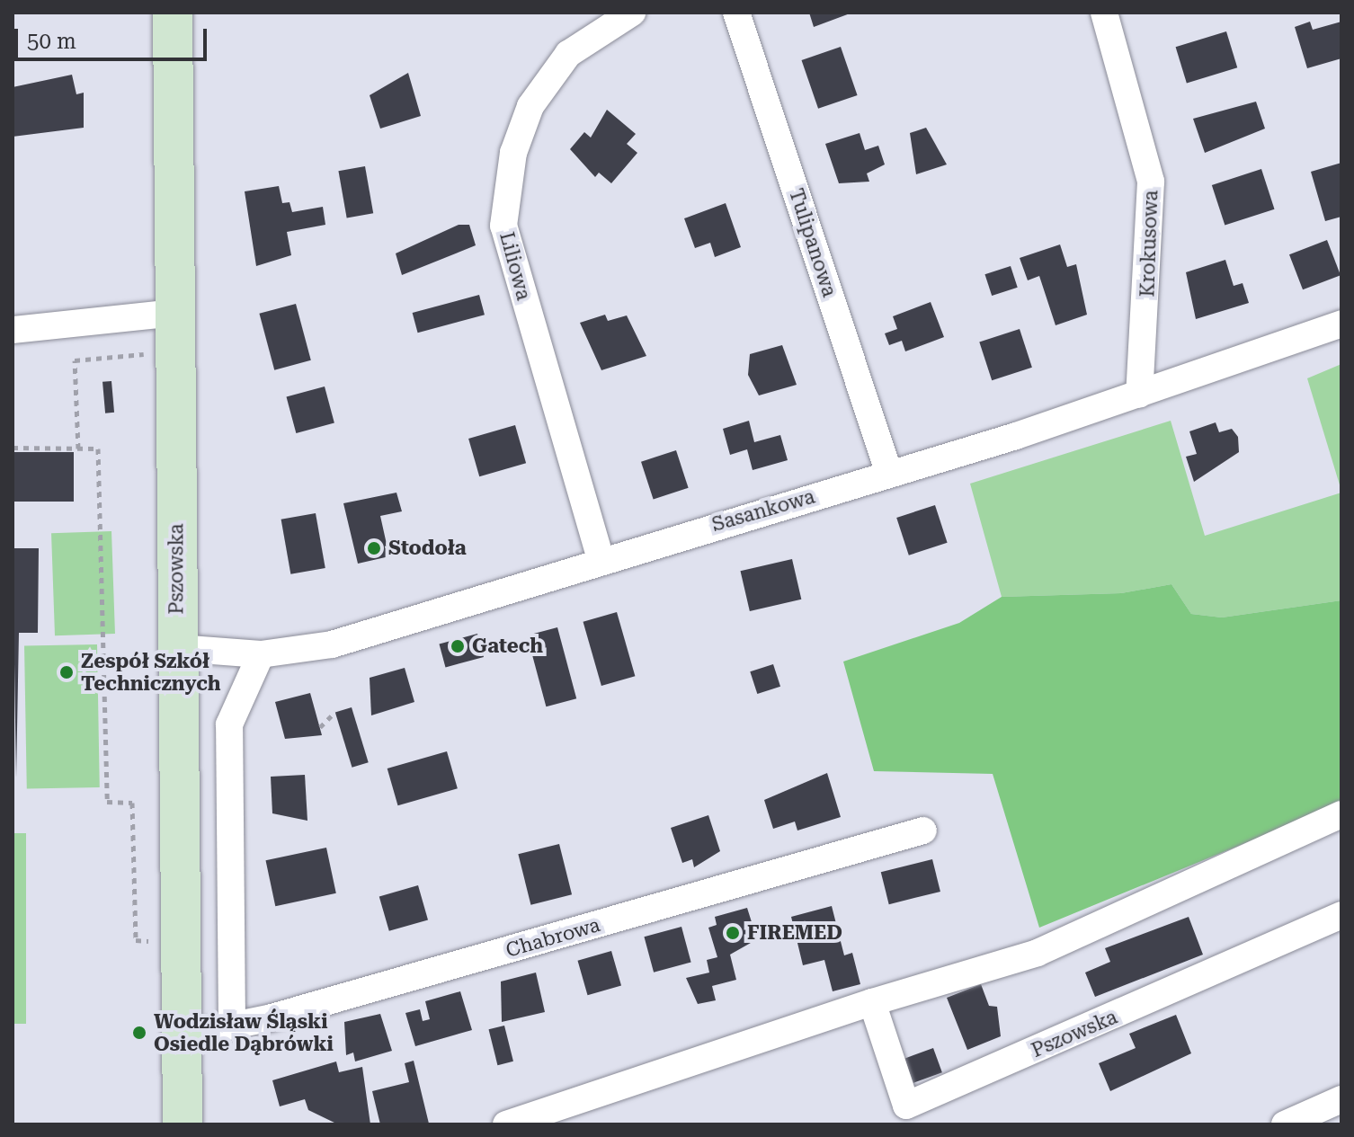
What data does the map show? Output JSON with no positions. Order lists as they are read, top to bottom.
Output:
{
  "streets": {
    "main road": ["Pszowska"],
    "street": [
      "Tulipanowa",
      "Krokusowa",
      "Liliowa",
      "Sasankowa",
      "Chabrowa"
    ]
  },
  "crossings": [
    ["Tulipanowa", "Sasankowa"],
    ["Krokusowa", "Sasankowa"],
    ["Liliowa", "Sasankowa"],
    ["Sasankowa", "Pszowska"],
    ["Pszowska", "Chabrowa"]
  ],
  "places": [
    "Stodoła",
    "Gatech",
    "Zespół Szkół Technicznych",
    "FIREMED",
    "Wodzisław Śląski Osiedle Dąbrówki"
  ],
  "scale_bar": "50 m"
}
